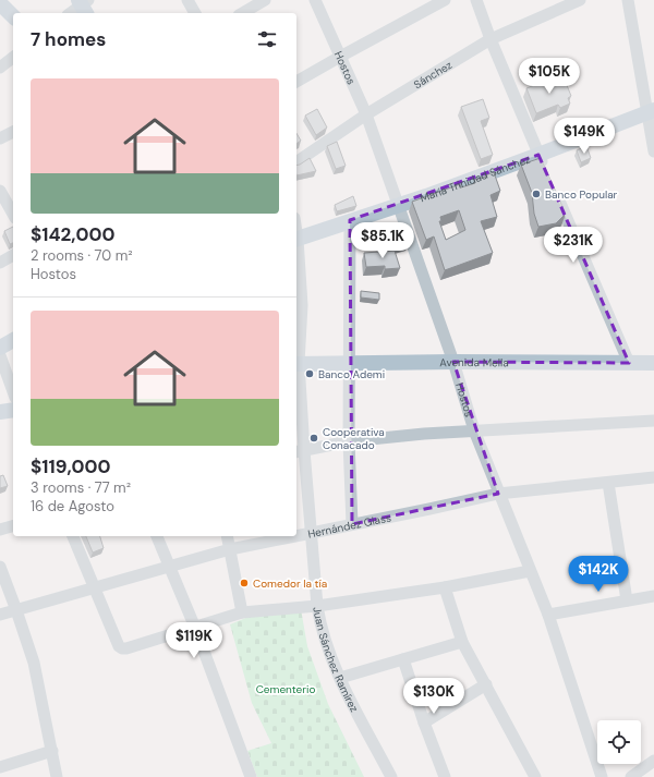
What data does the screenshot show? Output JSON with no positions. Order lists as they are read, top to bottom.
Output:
{
  "streets": {
    "main road": ["María Trinidad Sánchez", "Avenida Mella"],
    "street": [
      "Hostos",
      "Sánchez",
      "Hernández Glass",
      "Juan Sánchez Ramírez"
    ]
  },
  "crossings": [
    ["Hostos", "Sánchez"],
    ["Hostos", "María Trinidad Sánchez"],
    ["Hostos", "Avenida Mella"],
    ["Hostos", "Hernández Glass"],
    ["María Trinidad Sánchez", "Juan Sánchez Ramírez"],
    ["Avenida Mella", "Juan Sánchez Ramírez"],
    ["Hernández Glass", "Juan Sánchez Ramírez"]
  ],
  "parks": ["Cementerio"],
  "places": [
    "Banco Popular",
    "Banco Ademi",
    "Cooperativa Conacado",
    "Comedor la tía"
  ],
  "page": {
    "heading": "7 homes",
    "price": [
      "$105K",
      "$149K",
      "$85.1K",
      "$231K",
      "$142K",
      "$119K",
      "$130K"
    ],
    "list": [
      {
        "name": "$142,000",
        "note": "2 rooms · 70 m² · Hostos"
      },
      {
        "name": "$119,000",
        "note": "3 rooms · 77 m² · 16 de Agosto"
      }
    ]
  }
}
